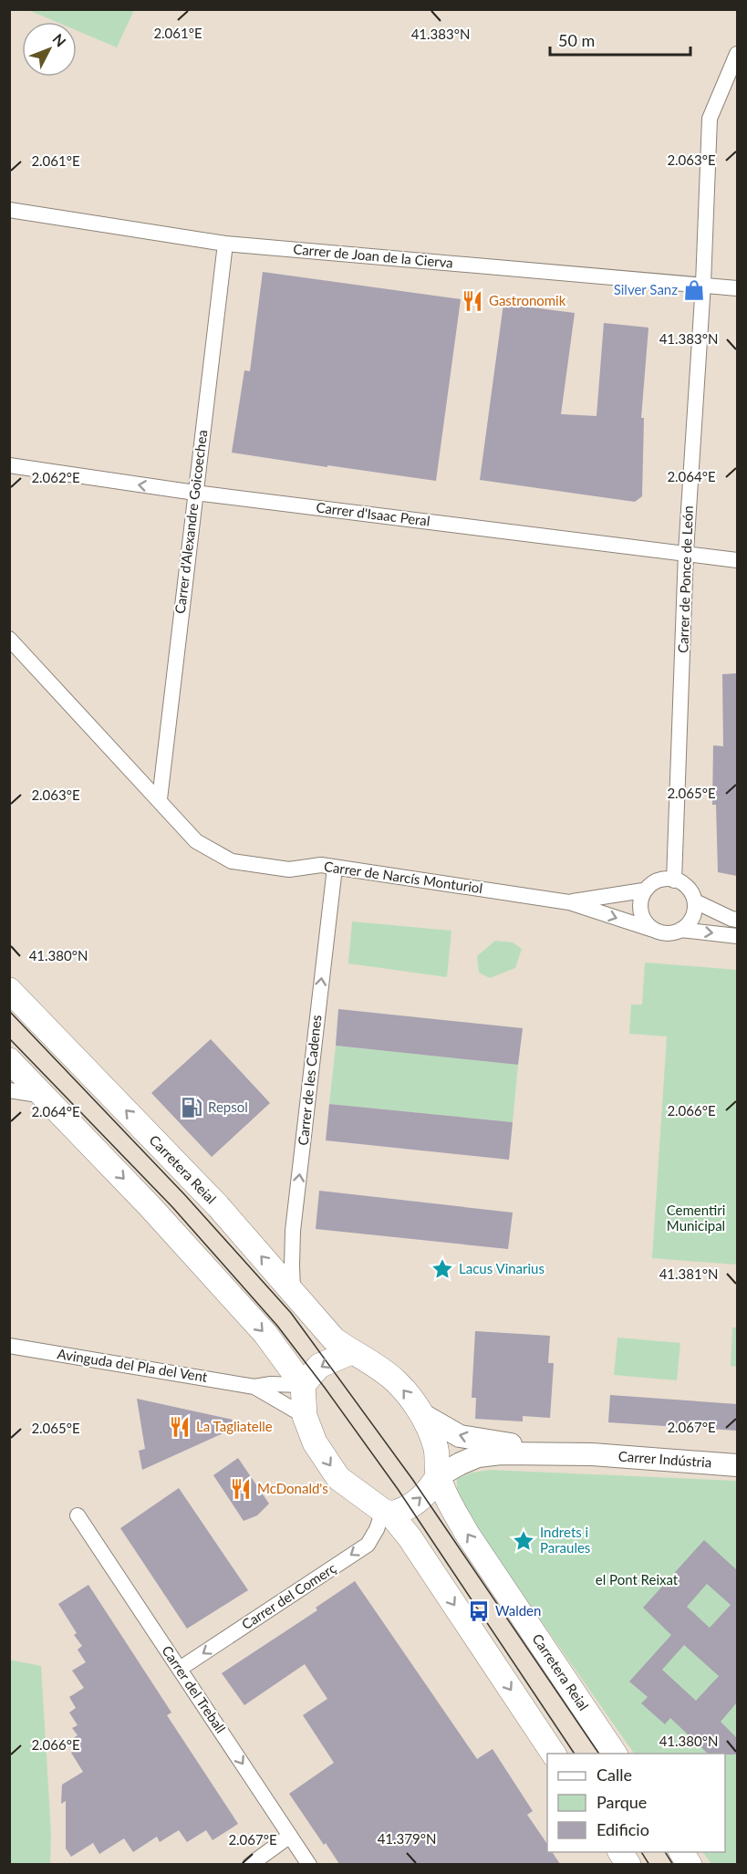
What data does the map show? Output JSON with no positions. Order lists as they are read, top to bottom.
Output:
{
  "streets": {
    "main road": ["Carretera Reial"],
    "street": [
      "Carrer de Joan de la Cierva",
      "Carrer d'Isaac Peral",
      "Carrer d'Alexandre Goicoechea",
      "Carrer de Ponce de León",
      "Carrer de Narcís Monturiol",
      "Carrer de les Cadenes",
      "Avinguda del Pla del Vent",
      "Carrer Indústria",
      "Carrer del Comerç",
      "Carrer del Treball"
    ]
  },
  "crossings": [
    ["Carrer de Joan de la Cierva", "Carrer d'Alexandre Goicoechea"],
    ["Carrer de Joan de la Cierva", "Carrer de Ponce de León"],
    ["Carrer d'Isaac Peral", "Carrer d'Alexandre Goicoechea"],
    ["Carrer d'Isaac Peral", "Carrer de Ponce de León"],
    ["Carrer d'Alexandre Goicoechea", "Carrer de Narcís Monturiol"],
    ["Carrer de Ponce de León", "Carrer de Narcís Monturiol"],
    ["Carrer de Narcís Monturiol", "Carrer de les Cadenes"],
    ["Carrer de les Cadenes", "Carretera Reial"],
    ["Carretera Reial", "Avinguda del Pla del Vent"],
    ["Carretera Reial", "Carrer del Comerç"],
    ["Avinguda del Pla del Vent", "Carrer del Comerç"],
    ["Carrer del Comerç", "Carrer del Treball"]
  ],
  "one_way": ["Carrer de les Cadenes", "Carrer del Comerç", "Carrer del Treball"],
  "parks": ["Cementiri Municipal", "el Pont Reixat"],
  "places": {
    "shop": ["Silver Sanz"],
    "restaurant": ["Gastronomik", "La Tagliatelle", "McDonald's"],
    "fuel station": ["Repsol"],
    "place": ["Lacus Vinarius", "Indrets i Paraules"],
    "bus stop": ["Walden"]
  },
  "legend": ["Calle", "Parque", "Edificio"],
  "scale_bar": "50 m",
  "north": "top right",
  "coordinates": [
    "2.061°E",
    "41.383°N",
    "2.063°E",
    "2.064°E",
    "2.062°E",
    "2.065°E",
    "41.380°N",
    "2.066°E",
    "41.381°N",
    "2.067°E",
    "41.379°N"
  ]
}
